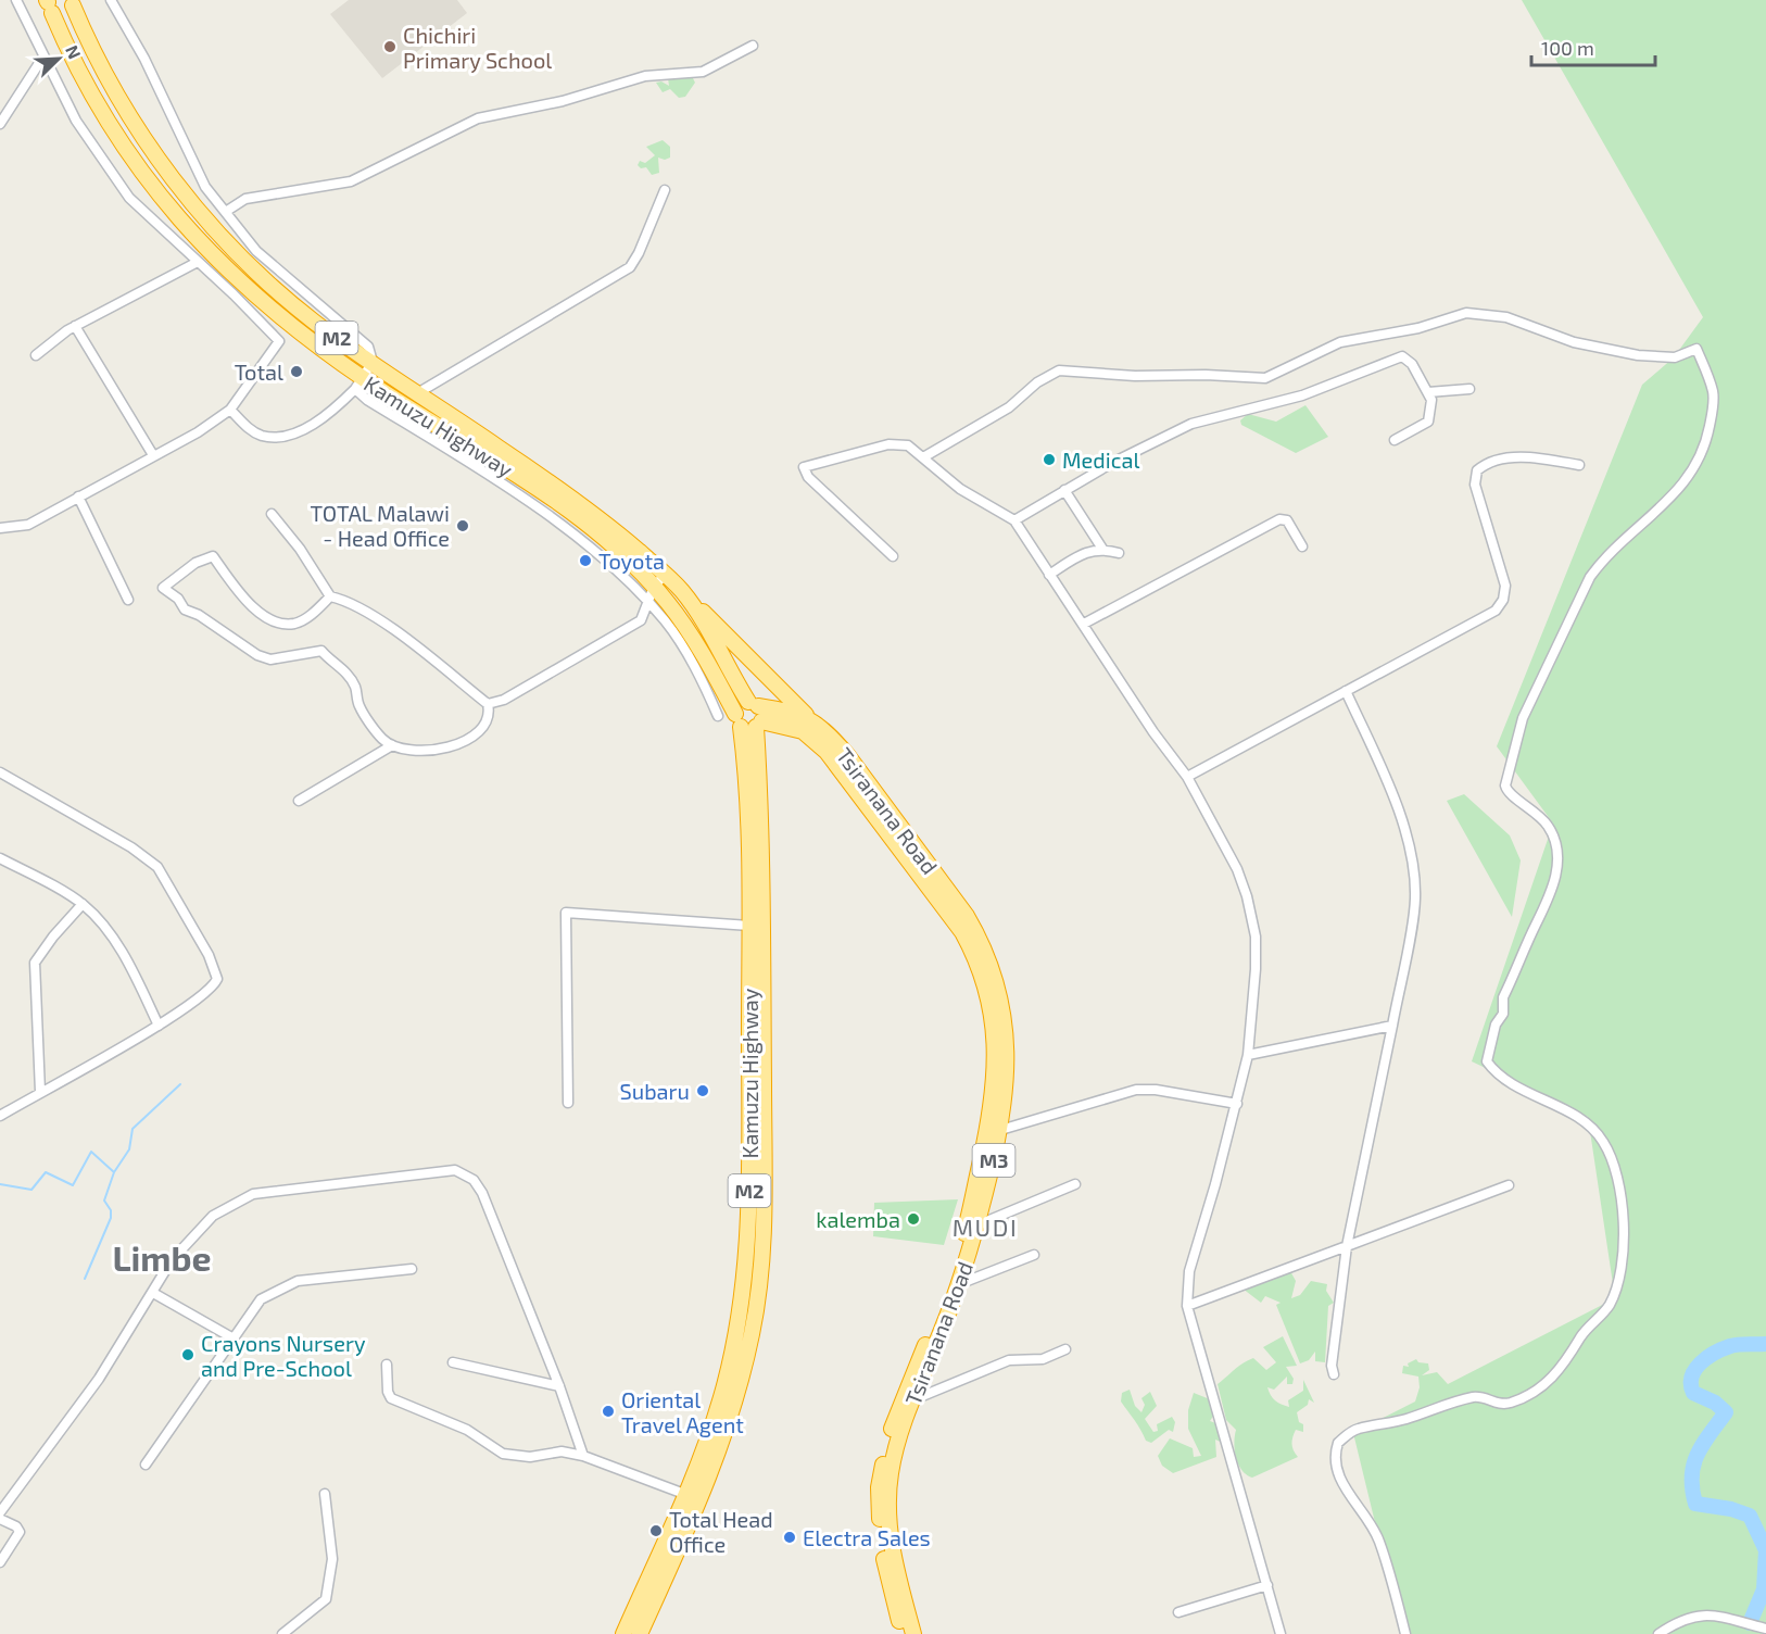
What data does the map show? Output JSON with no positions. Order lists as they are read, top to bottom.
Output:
{
  "streets": {
    "highway": [
      "M2",
      "Kamuzu Highway",
      "Tsiranana Road",
      "M3"
    ]
  },
  "crossings": [
    ["M2", "Kamuzu Highway"],
    ["M2", "Tsiranana Road"],
    ["Kamuzu Highway", "Tsiranana Road"]
  ],
  "districts": ["MUDI", "Limbe"],
  "places": [
    "Chichiri Primary School",
    "Total",
    "Medical",
    "TOTAL Malawi - Head Office",
    "Toyota",
    "Subaru",
    "kalemba",
    "Crayons Nursery and Pre-School",
    "Oriental Travel Agent",
    "Total Head Office",
    "Electra Sales"
  ],
  "scale_bar": "100 m",
  "north": "top right"
}
